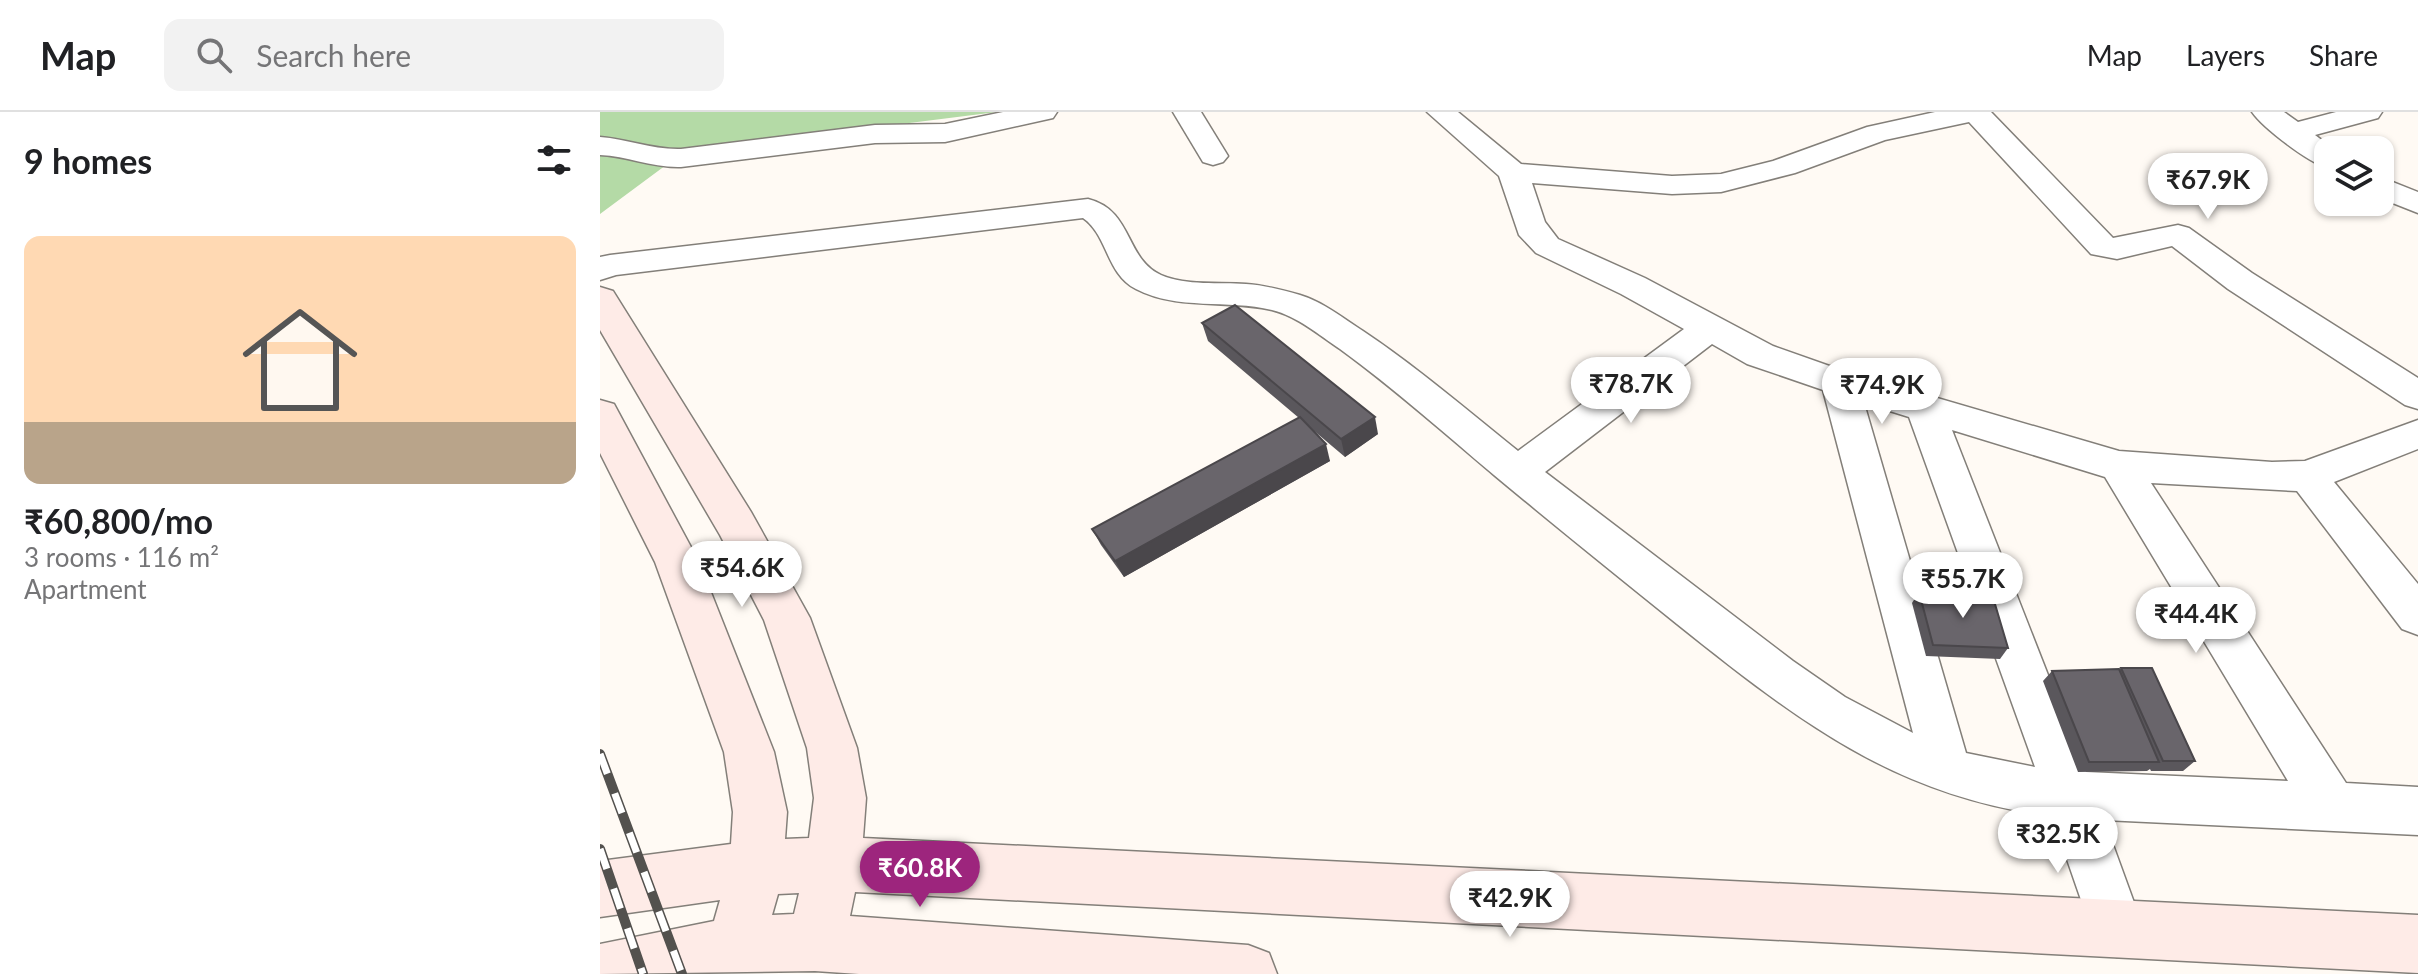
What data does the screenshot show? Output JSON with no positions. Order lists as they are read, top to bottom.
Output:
{
  "page": {
    "header": "Map",
    "search": "Search here",
    "nav": ["Map", "Layers", "Share"],
    "heading": "9 homes",
    "price": [
      "₹67.9K",
      "₹78.7K",
      "₹74.9K",
      "₹54.6K",
      "₹55.7K",
      "₹44.4K",
      "₹32.5K",
      "₹60.8K",
      "₹42.9K"
    ],
    "list": [
      {
        "name": "₹60,800/mo",
        "note": "3 rooms · 116 m² · Apartment"
      }
    ]
  }
}
